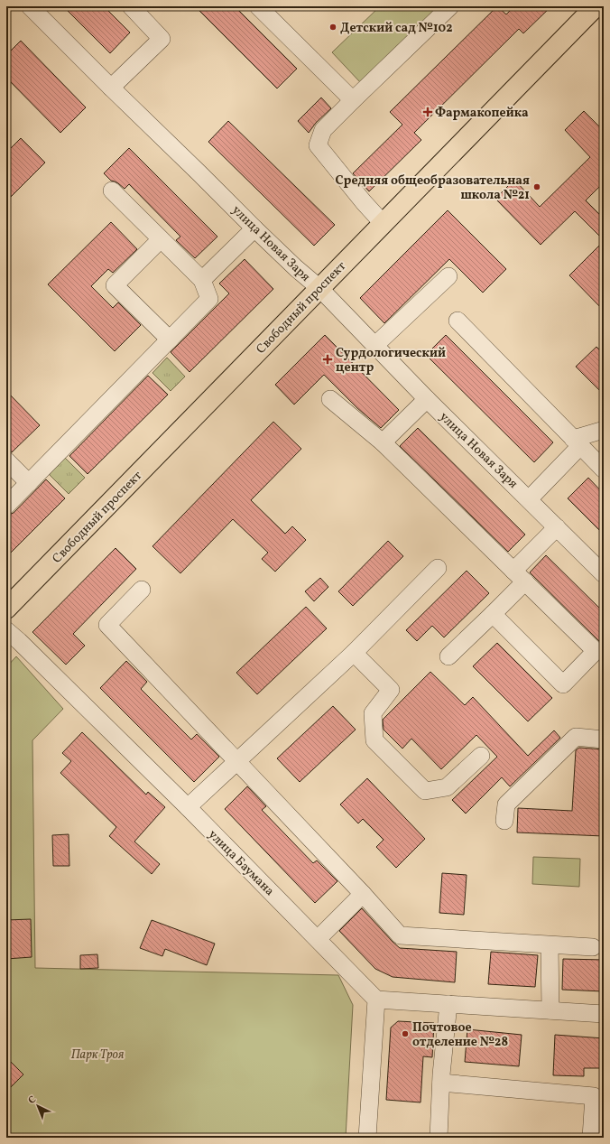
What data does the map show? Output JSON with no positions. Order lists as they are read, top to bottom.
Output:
{
  "streets": {
    "main road": ["Свободный проспект"],
    "street": ["улица Новая Заря", "улица Баумана"]
  },
  "crossings": [
    ["улица Новая Заря", "Свободный проспект"]
  ],
  "parks": ["Парк Троя"],
  "places": {
    "other": ["Детский сад №102", "Средняя общеобразовательная школа №21", "Почтовое отделение №28"],
    "health": ["Фармакопейка", "Сурдологический центр"]
  },
  "north": "top left"
}
